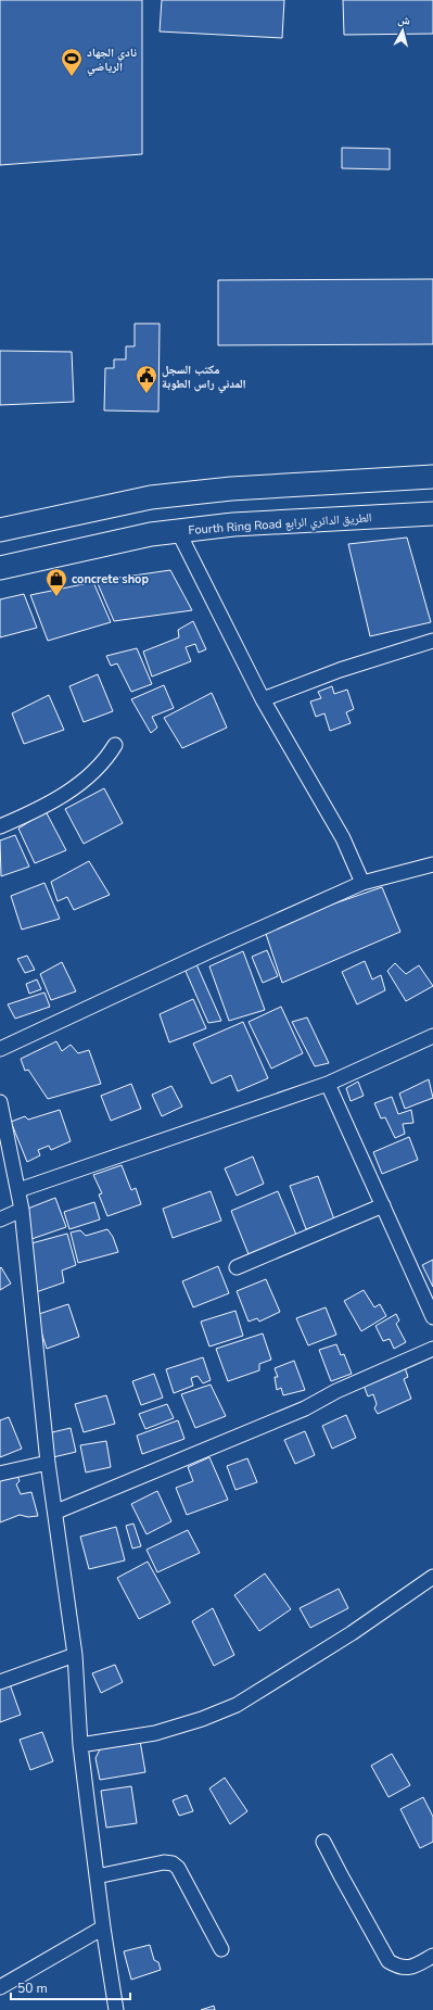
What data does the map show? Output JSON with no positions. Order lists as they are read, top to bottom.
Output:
{
  "streets": {
    "main road": ["Fourth Ring Road الطريق الدائري الرابع"]
  },
  "places": {
    "sports": ["نادي الجهاد الرياضي"],
    "public building": ["مكتب السجل المدني راس الطوبة"],
    "shop": ["concrete shop"]
  },
  "scale_bar": "50 m",
  "north": "top"
}
